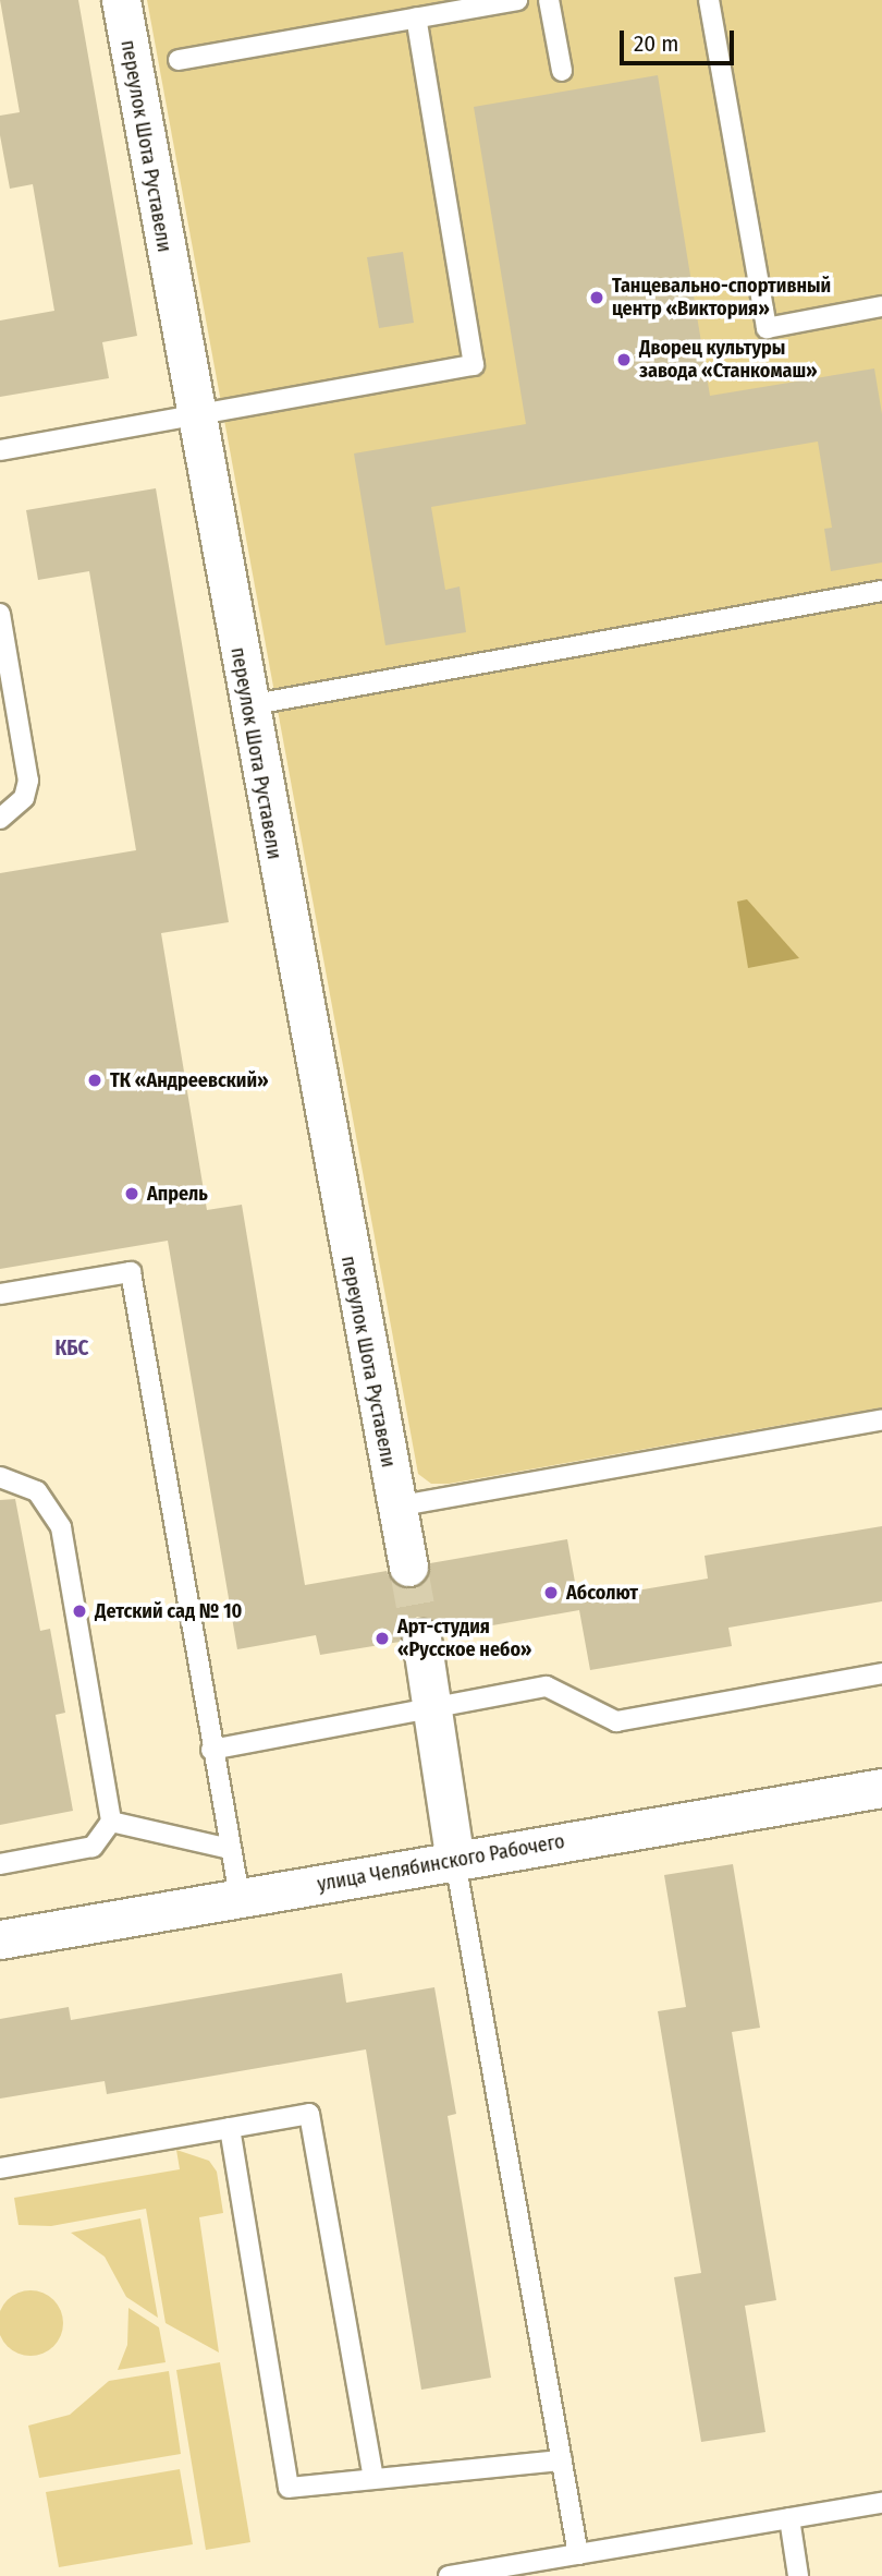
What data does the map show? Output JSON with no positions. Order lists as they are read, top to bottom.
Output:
{
  "streets": {
    "street": ["переулок Шота Руставели", "улица Челябинского Рабочего"]
  },
  "districts": ["КБС"],
  "places": [
    "Танцевально-спортивный центр «Виктория»",
    "Дворец культуры завода «Станкомаш»",
    "ТК «Андреевский»",
    "Апрель",
    "Абсолют",
    "Детский сад № 10",
    "Арт-студия «Русское небо»"
  ],
  "scale_bar": "20 m"
}
